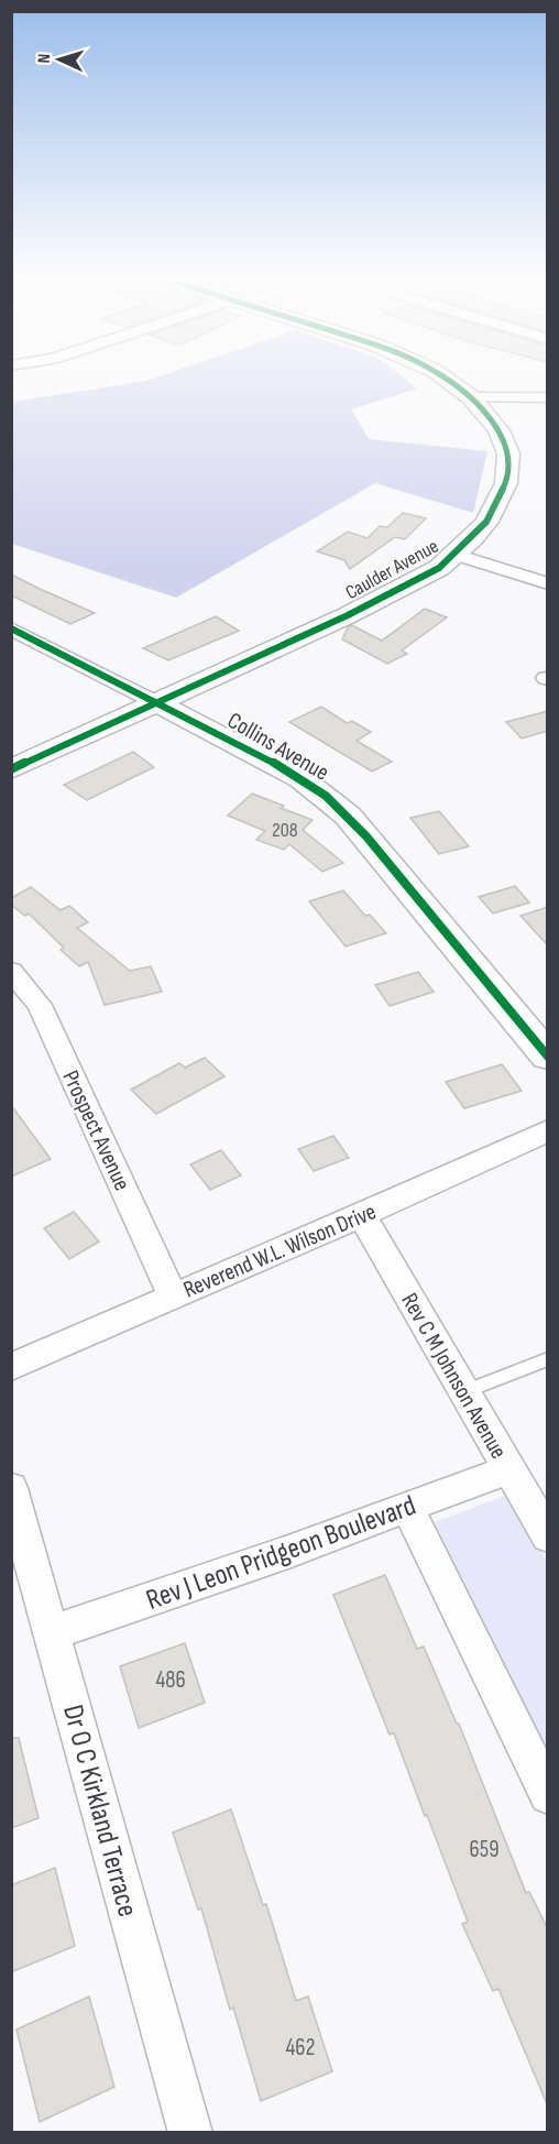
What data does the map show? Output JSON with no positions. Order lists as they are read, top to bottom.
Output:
{
  "streets": {
    "street": [
      "Caulder Avenue",
      "Collins Avenue",
      "Prospect Avenue",
      "Reverend W.L. Wilson Drive",
      "Rev C M Johnson Avenue",
      "Rev J Leon Pridgeon Boulevard",
      "Dr O C Kirkland Terrace"
    ]
  },
  "crossings": [
    ["Caulder Avenue", "Collins Avenue"],
    ["Prospect Avenue", "Reverend W.L. Wilson Drive"],
    ["Reverend W.L. Wilson Drive", "Rev C M Johnson Avenue"],
    ["Rev C M Johnson Avenue", "Rev J Leon Pridgeon Boulevard"],
    ["Rev J Leon Pridgeon Boulevard", "Dr O C Kirkland Terrace"]
  ],
  "house_numbers": [
    "208",
    "486",
    "659",
    "462"
  ],
  "north": "left"
}
